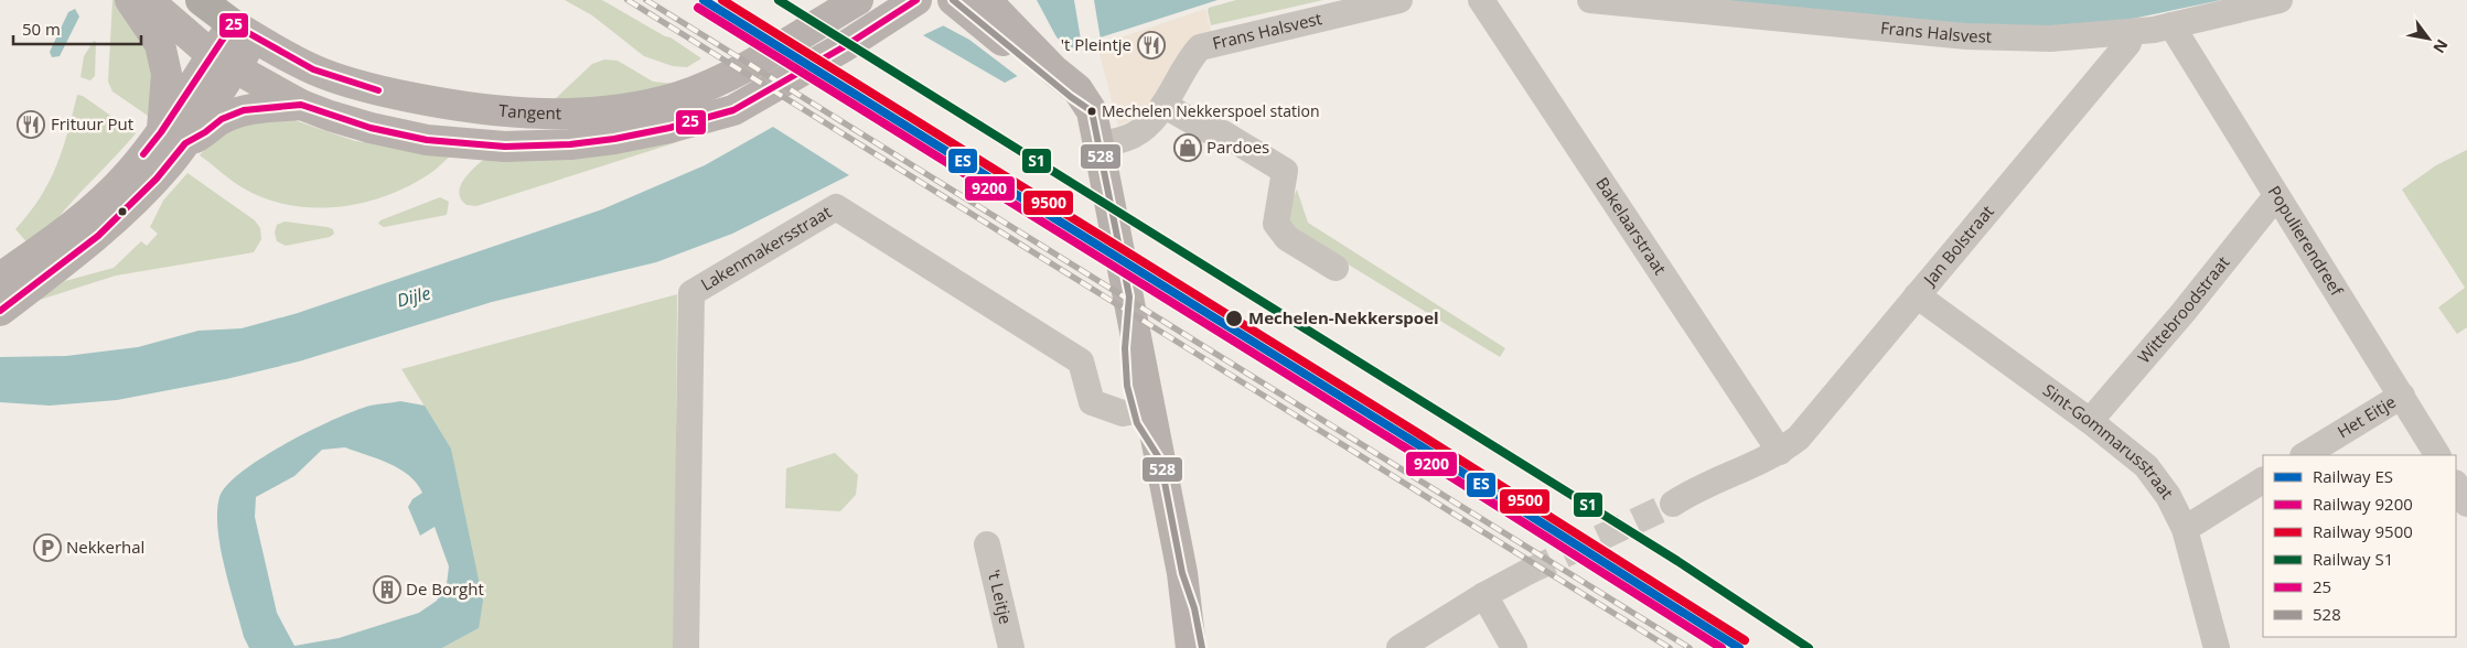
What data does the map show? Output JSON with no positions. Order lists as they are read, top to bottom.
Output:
{
  "streets": {
    "highway": ["Tangent"],
    "street": [
      "Frans Halsvest",
      "Bakelaarstraat",
      "Populierendreef",
      "Jan Bolstraat",
      "Lakenmakersstraat",
      "Wittebroodstraat",
      "Het Eitje",
      "Sint-Gommarusstraat",
      "'t Leitje"
    ]
  },
  "crossings": [
    ["Frans Halsvest", "Populierendreef"],
    ["Frans Halsvest", "Jan Bolstraat"],
    ["Bakelaarstraat", "Jan Bolstraat"],
    ["Populierendreef", "Wittebroodstraat"],
    ["Populierendreef", "Het Eitje"],
    ["Jan Bolstraat", "Sint-Gommarusstraat"],
    ["Wittebroodstraat", "Sint-Gommarusstraat"]
  ],
  "water": ["Dijle"],
  "places": {
    "restaurant": ["'t Pleintje", "Frituur Put"],
    "other": ["Mechelen Nekkerspoel station", "Mechelen-Nekkerspoel"],
    "shop": ["Pardoes"],
    "parking": ["Nekkerhal"],
    "building": ["De Borght"]
  },
  "lines": [
    "rail line ES",
    "rail line 9500",
    "rail line S1",
    "transit line 25",
    "transit line 528",
    "rail line 9200"
  ],
  "legend": [
    "Railway ES",
    "Railway 9200",
    "Railway 9500",
    "Railway S1",
    "25",
    "528"
  ],
  "scale_bar": "50 m",
  "north": "bottom right"
}
